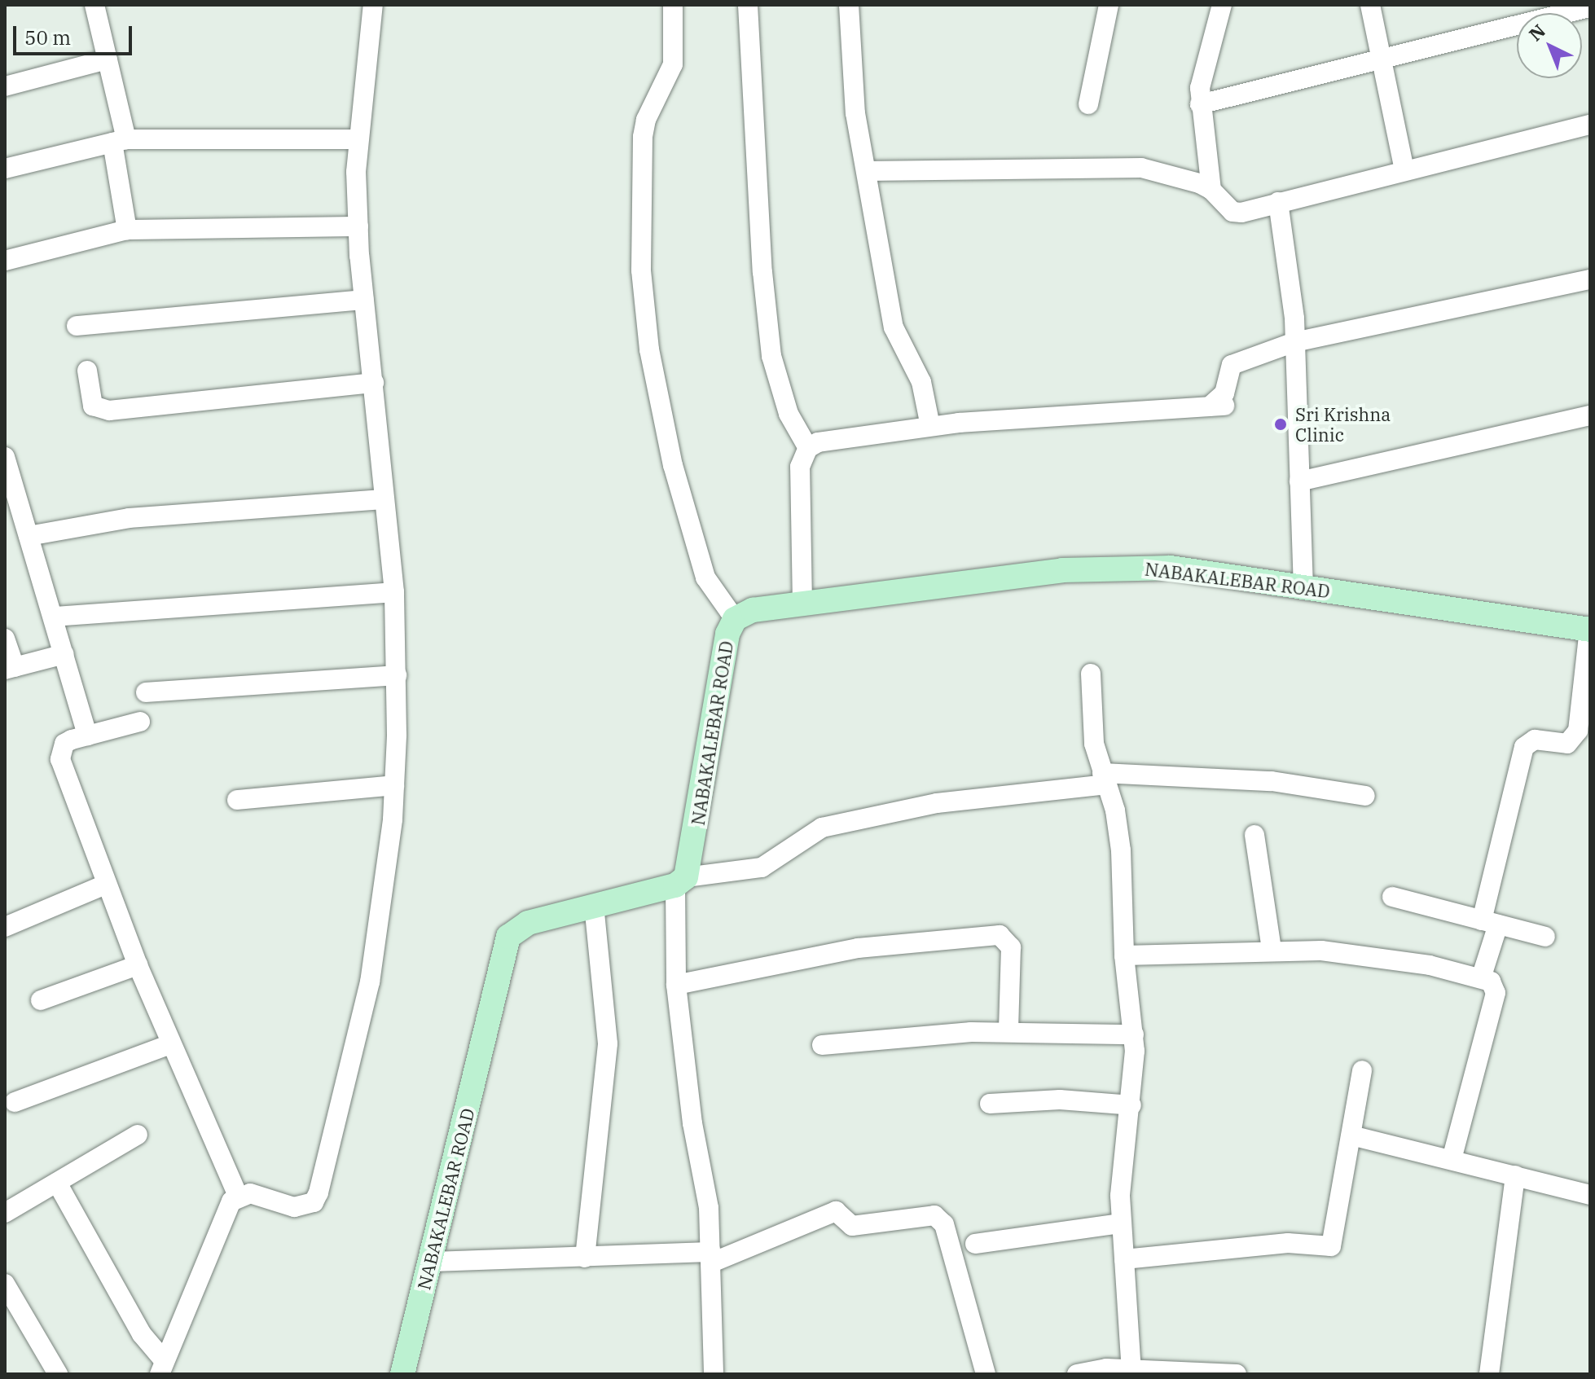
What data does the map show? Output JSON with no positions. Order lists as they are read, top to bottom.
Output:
{
  "streets": {
    "main road": ["NABAKALEBAR ROAD"]
  },
  "places": ["Sri Krishna Clinic"],
  "scale_bar": "50 m",
  "north": "top left"
}
